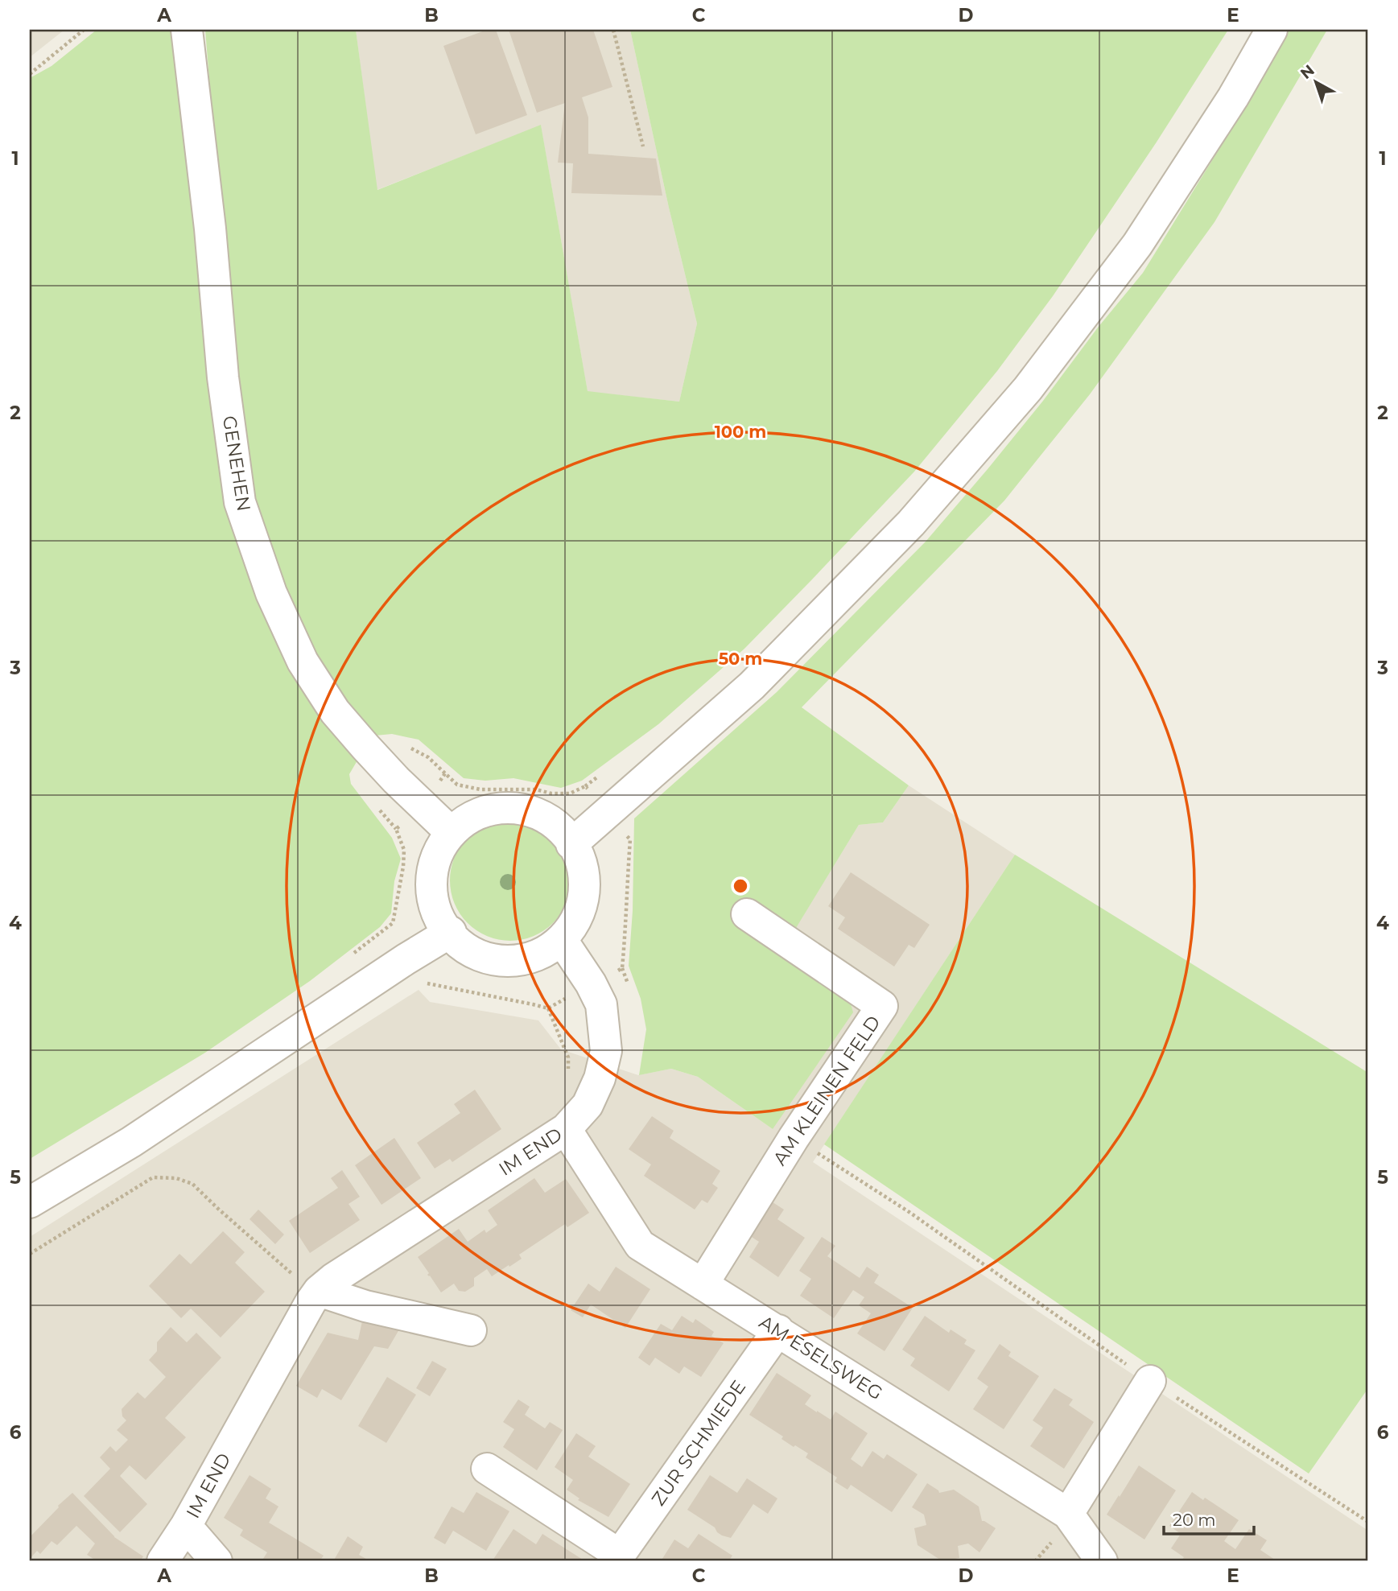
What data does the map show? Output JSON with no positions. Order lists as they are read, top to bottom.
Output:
{
  "streets": {
    "street": [
      "GENEHEN",
      "AM KLEINEN FELD",
      "IM END",
      "AM ESELSWEG",
      "ZUR SCHMIEDE"
    ]
  },
  "crossings": [
    ["GENEHEN", "IM END"],
    ["AM KLEINEN FELD", "AM ESELSWEG"],
    ["IM END", "AM ESELSWEG"],
    ["AM ESELSWEG", "ZUR SCHMIEDE"]
  ],
  "scale_bar": "20 m",
  "north": "top left",
  "grid": {
    "columns": [
      "A",
      "B",
      "C",
      "D",
      "E"
    ],
    "rows": [
      "1",
      "2",
      "3",
      "4",
      "5",
      "6"
    ]
  },
  "rings": ["100 m", "50 m"]
}
